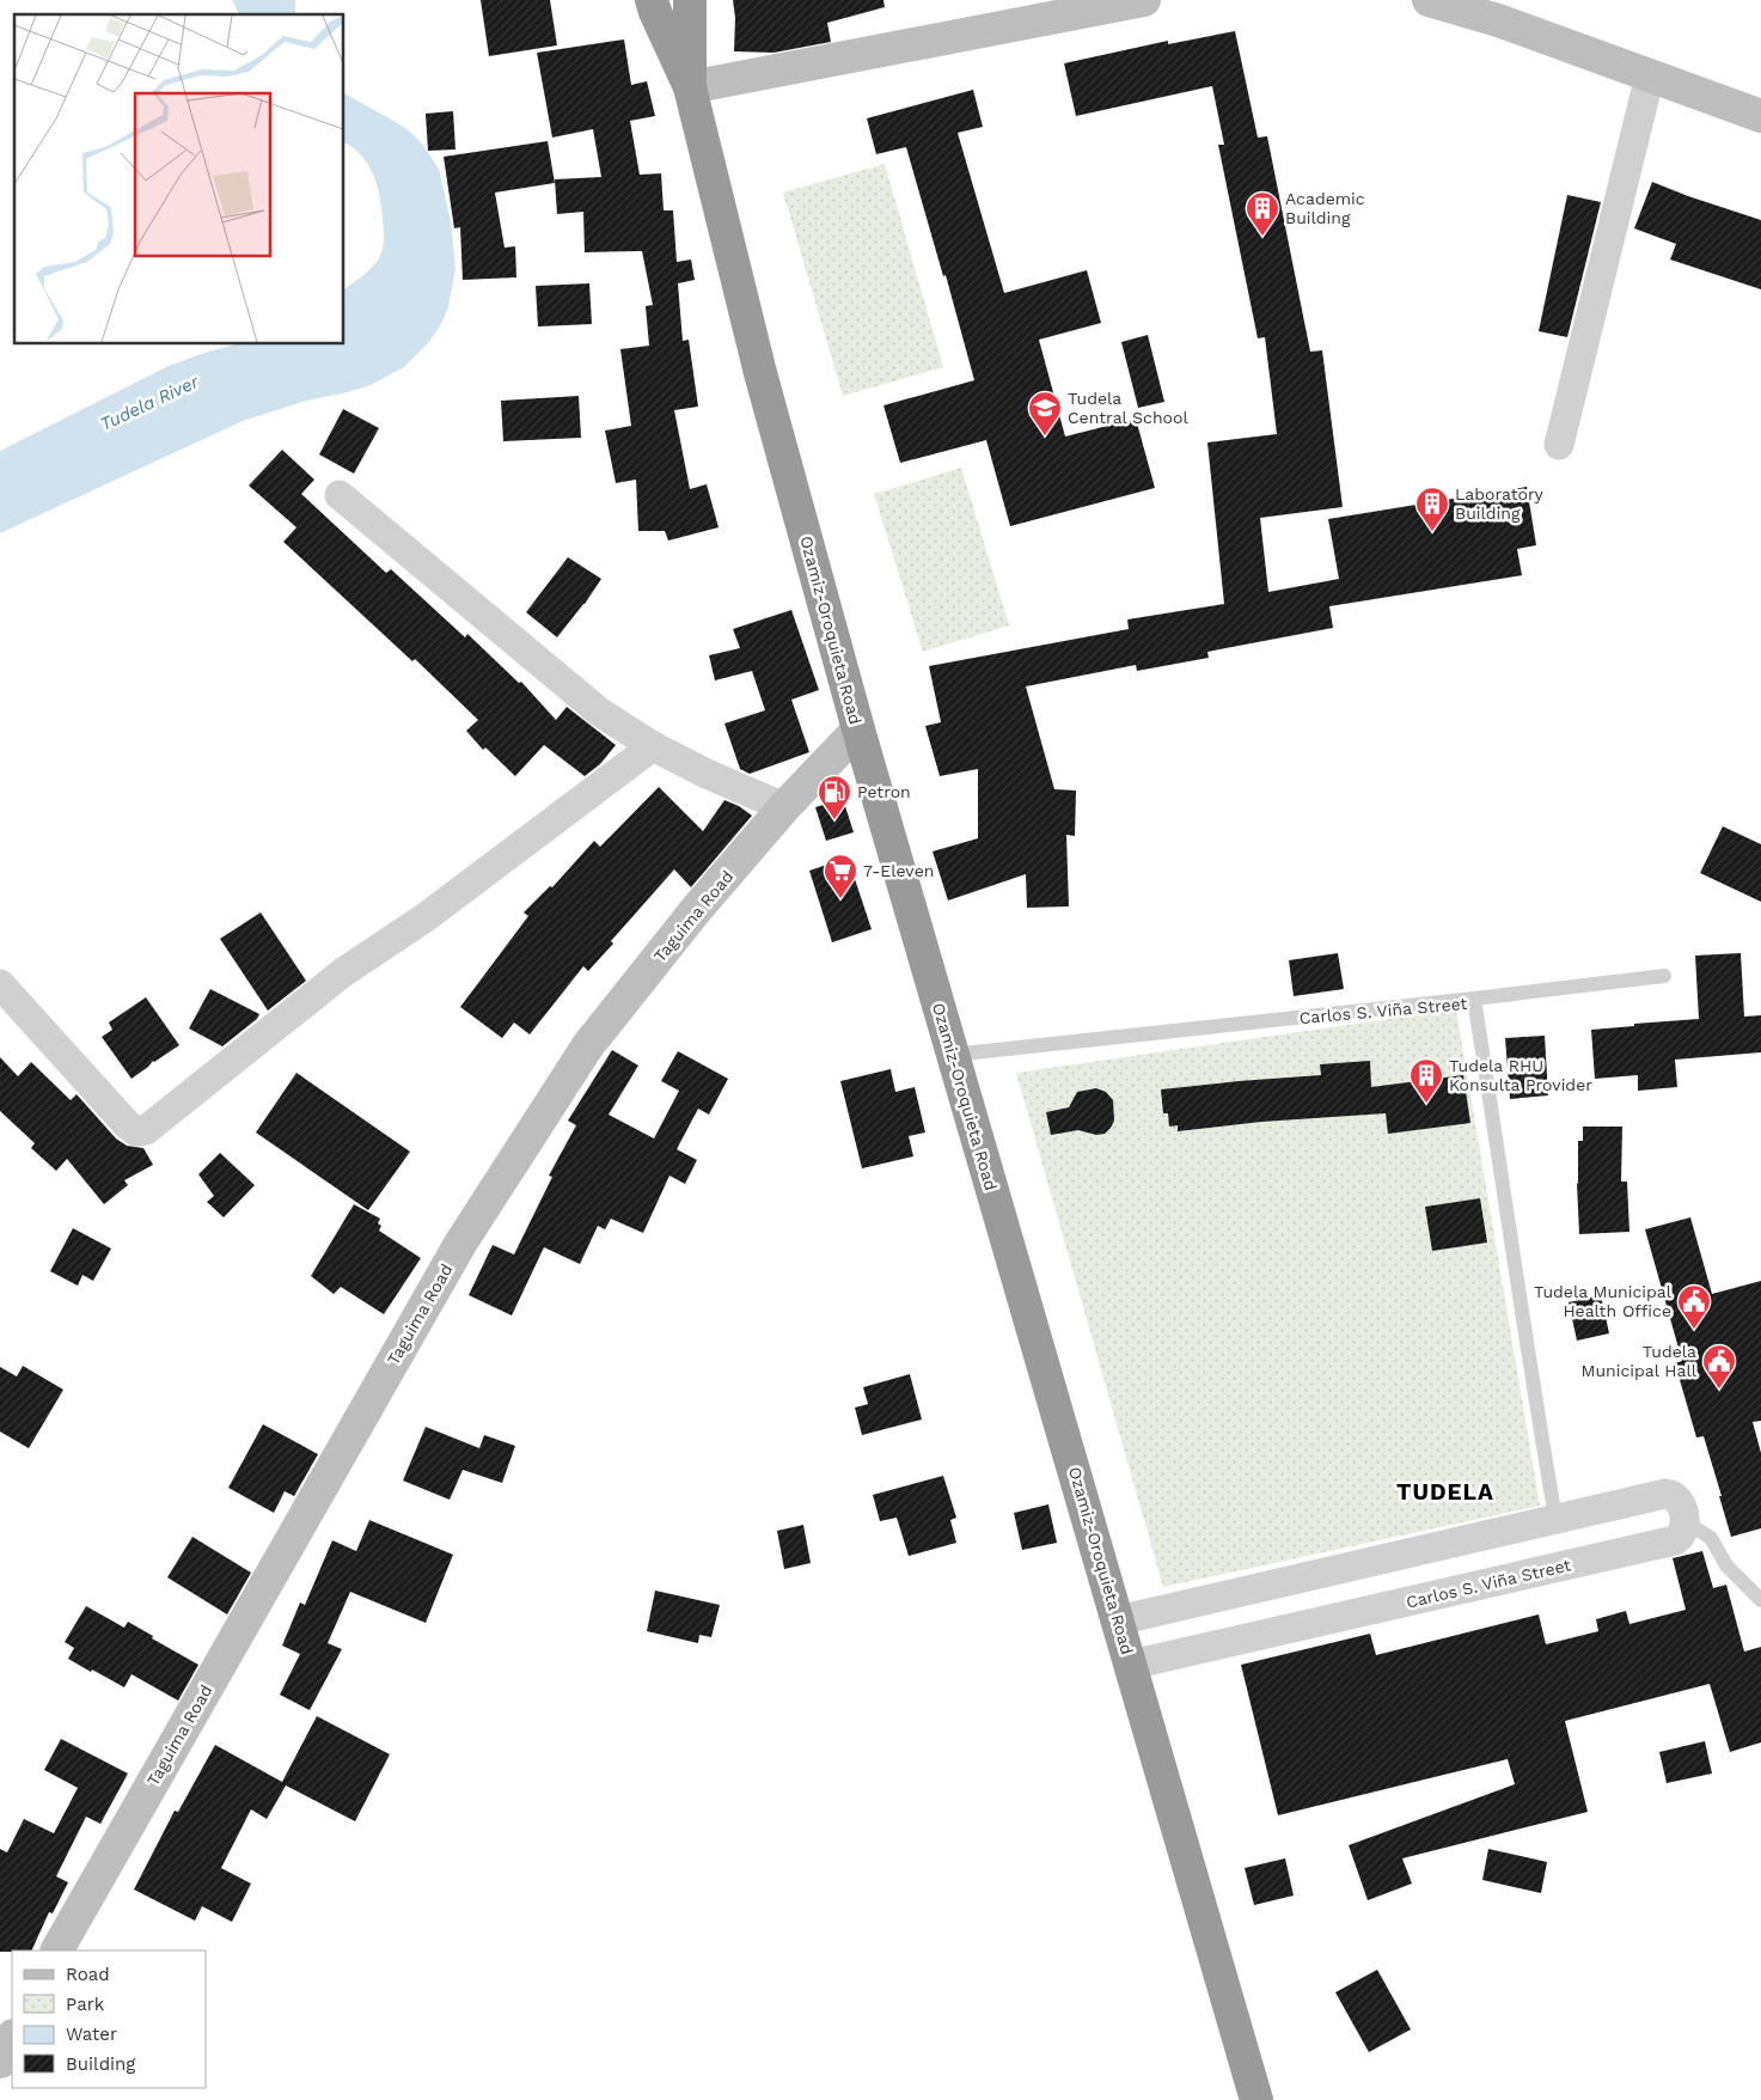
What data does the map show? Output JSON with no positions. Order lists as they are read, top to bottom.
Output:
{
  "streets": {
    "highway": ["Ozamiz-Oroquieta Road"],
    "street": ["Taguima Road", "Carlos S. Viña Street"]
  },
  "crossings": [
    ["Ozamiz-Oroquieta Road", "Taguima Road"],
    ["Ozamiz-Oroquieta Road", "Carlos S. Viña Street"]
  ],
  "districts": ["TUDELA"],
  "water": ["Tudela River"],
  "places": {
    "building": ["Academic Building", "Laboratory Building", "Tudela RHU Konsulta Provider"],
    "school or university": ["Tudela Central School"],
    "fuel station": ["Petron"],
    "supermarket": ["7-Eleven"],
    "public building": ["Tudela Municipal Health Office", "Tudela Municipal Hall"]
  },
  "legend": [
    "Road",
    "Park",
    "Water",
    "Building"
  ]
}
